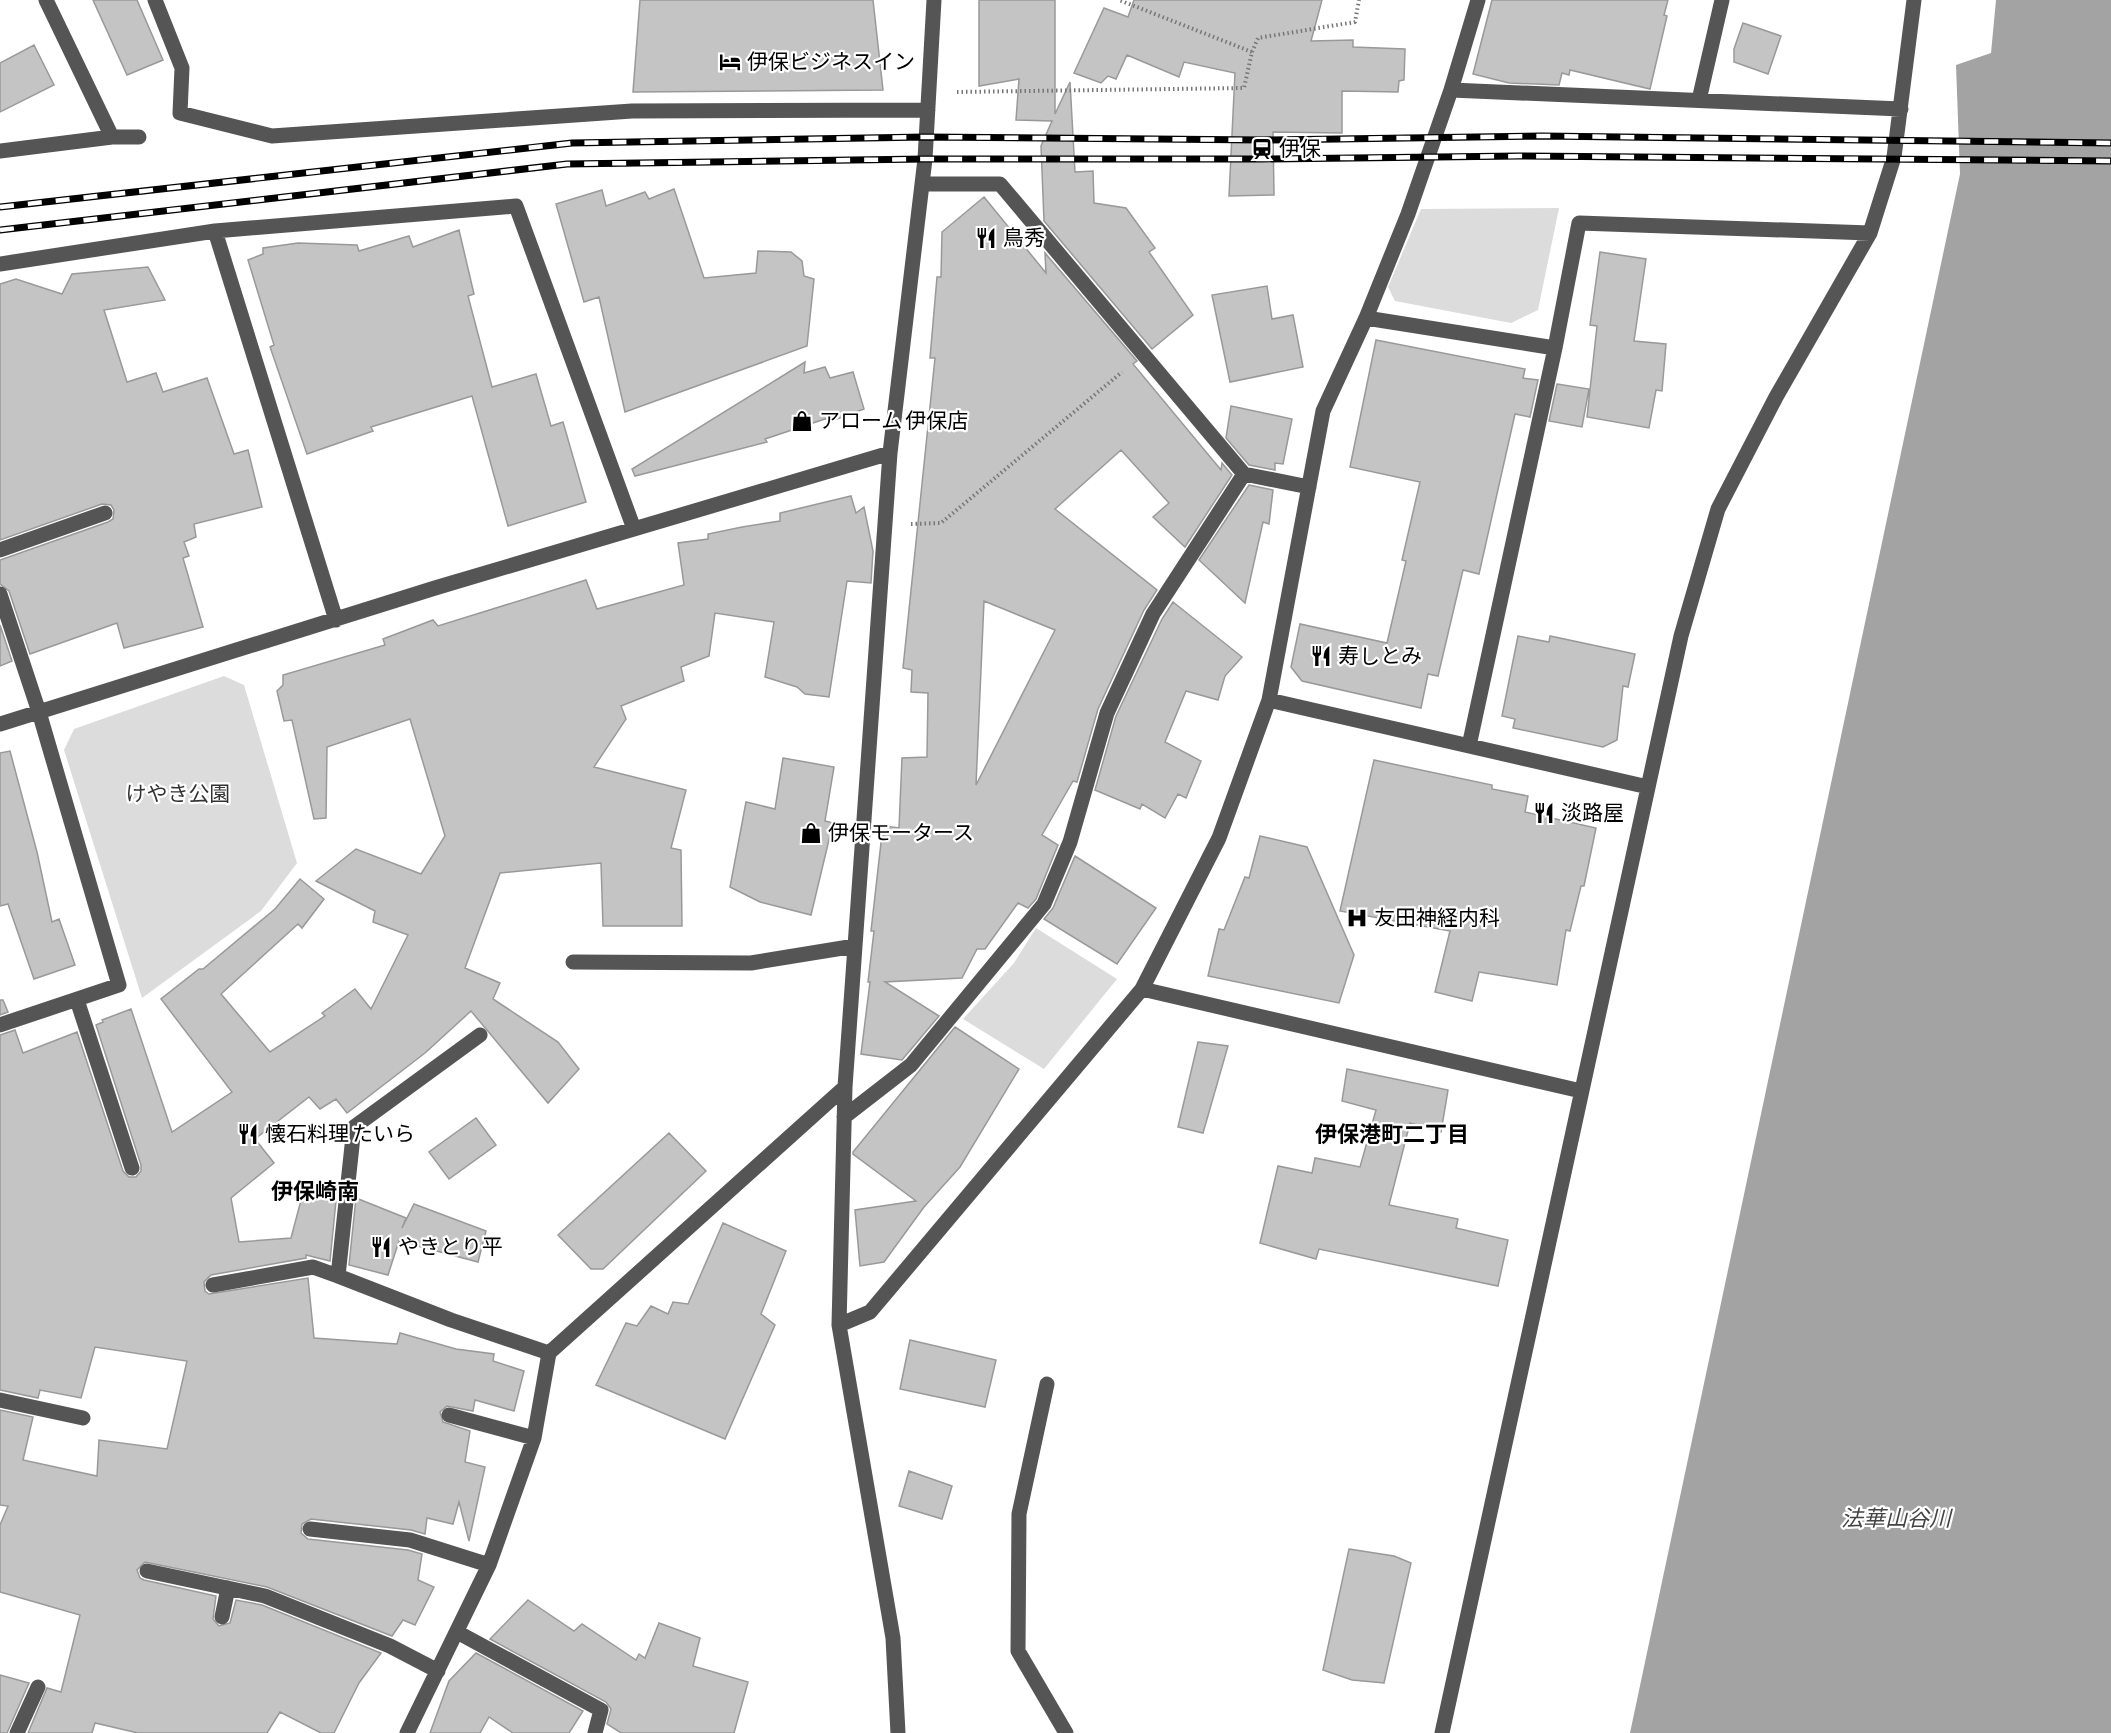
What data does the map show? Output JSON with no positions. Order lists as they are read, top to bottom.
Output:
{
  "districts": ["伊保港町二丁目", "伊保崎南"],
  "water": ["法華山谷川"],
  "parks": ["けやき公園"],
  "places": {
    "hotel": ["伊保ビジネスイン"],
    "station": ["伊保"],
    "restaurant": [
      "鳥秀",
      "寿しとみ",
      "淡路屋",
      "懐石料理 たいら",
      "やきとり平"
    ],
    "shop": ["アローム 伊保店", "伊保モータース"],
    "hospital": ["友田神経内科"]
  }
}
